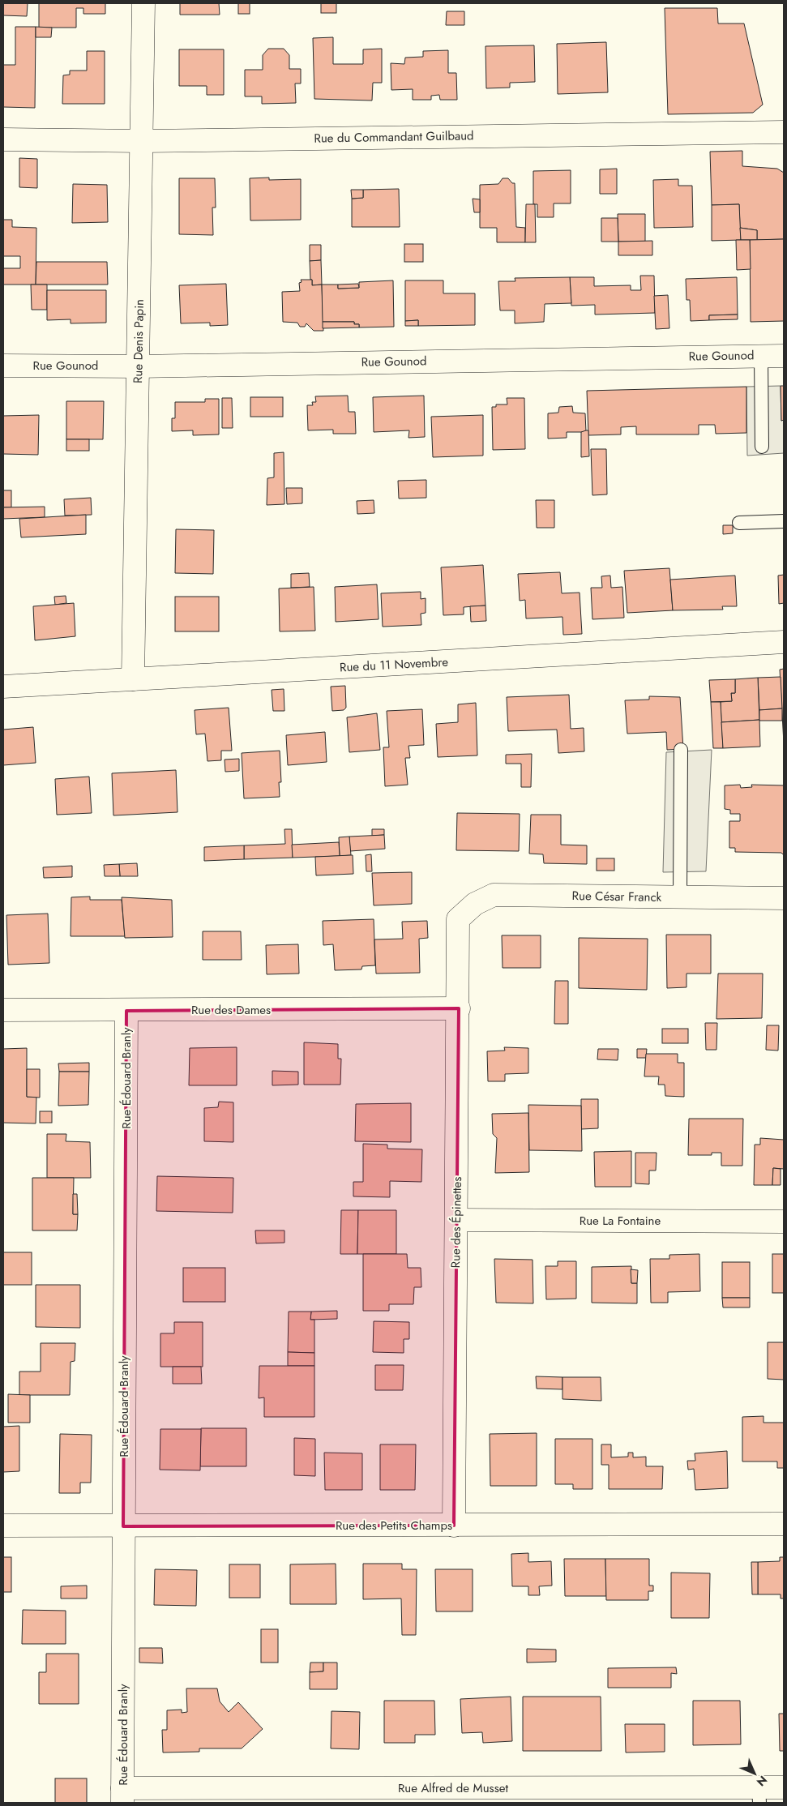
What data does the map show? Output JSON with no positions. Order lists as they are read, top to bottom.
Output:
{
  "streets": {
    "street": [
      "Rue du Commandant Guilbaud",
      "Rue Denis Papin",
      "Rue Gounod",
      "Rue du 11 Novembre",
      "Rue César Franck",
      "Rue des Dames",
      "Rue Édouard Branly",
      "Rue La Fontaine",
      "Rue des Épinettes",
      "Rue des Petits Champs",
      "Rue Alfred de Musset"
    ]
  },
  "crossings": [
    ["Rue du Commandant Guilbaud", "Rue Denis Papin"],
    ["Rue Denis Papin", "Rue Gounod"],
    ["Rue Denis Papin", "Rue du 11 Novembre"],
    ["Rue César Franck", "Rue des Épinettes"],
    ["Rue des Dames", "Rue Édouard Branly"],
    ["Rue des Dames", "Rue des Épinettes"],
    ["Rue Édouard Branly", "Rue des Petits Champs"],
    ["Rue Édouard Branly", "Rue Alfred de Musset"],
    ["Rue La Fontaine", "Rue des Épinettes"],
    ["Rue des Épinettes", "Rue des Petits Champs"]
  ],
  "north": "bottom right"
}
